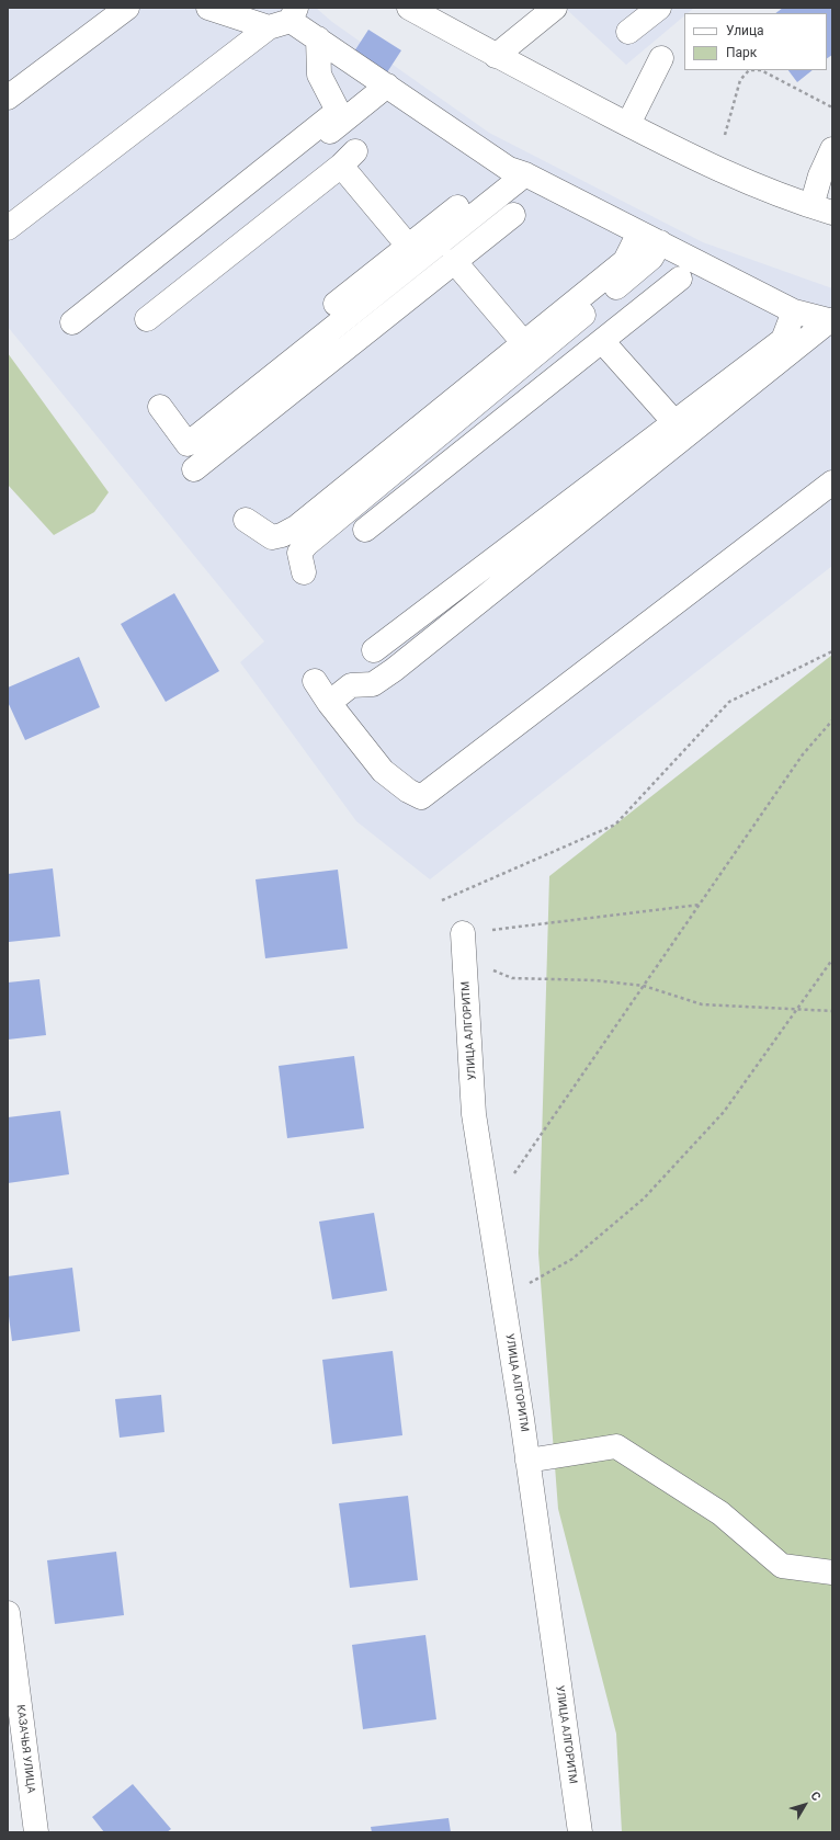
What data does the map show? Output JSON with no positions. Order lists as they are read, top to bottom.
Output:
{
  "streets": {
    "street": ["УЛИЦА АЛГОРИТМ", "КАЗАЧЬЯ УЛИЦА"]
  },
  "legend": ["Улица", "Парк"],
  "north": "top right"
}
